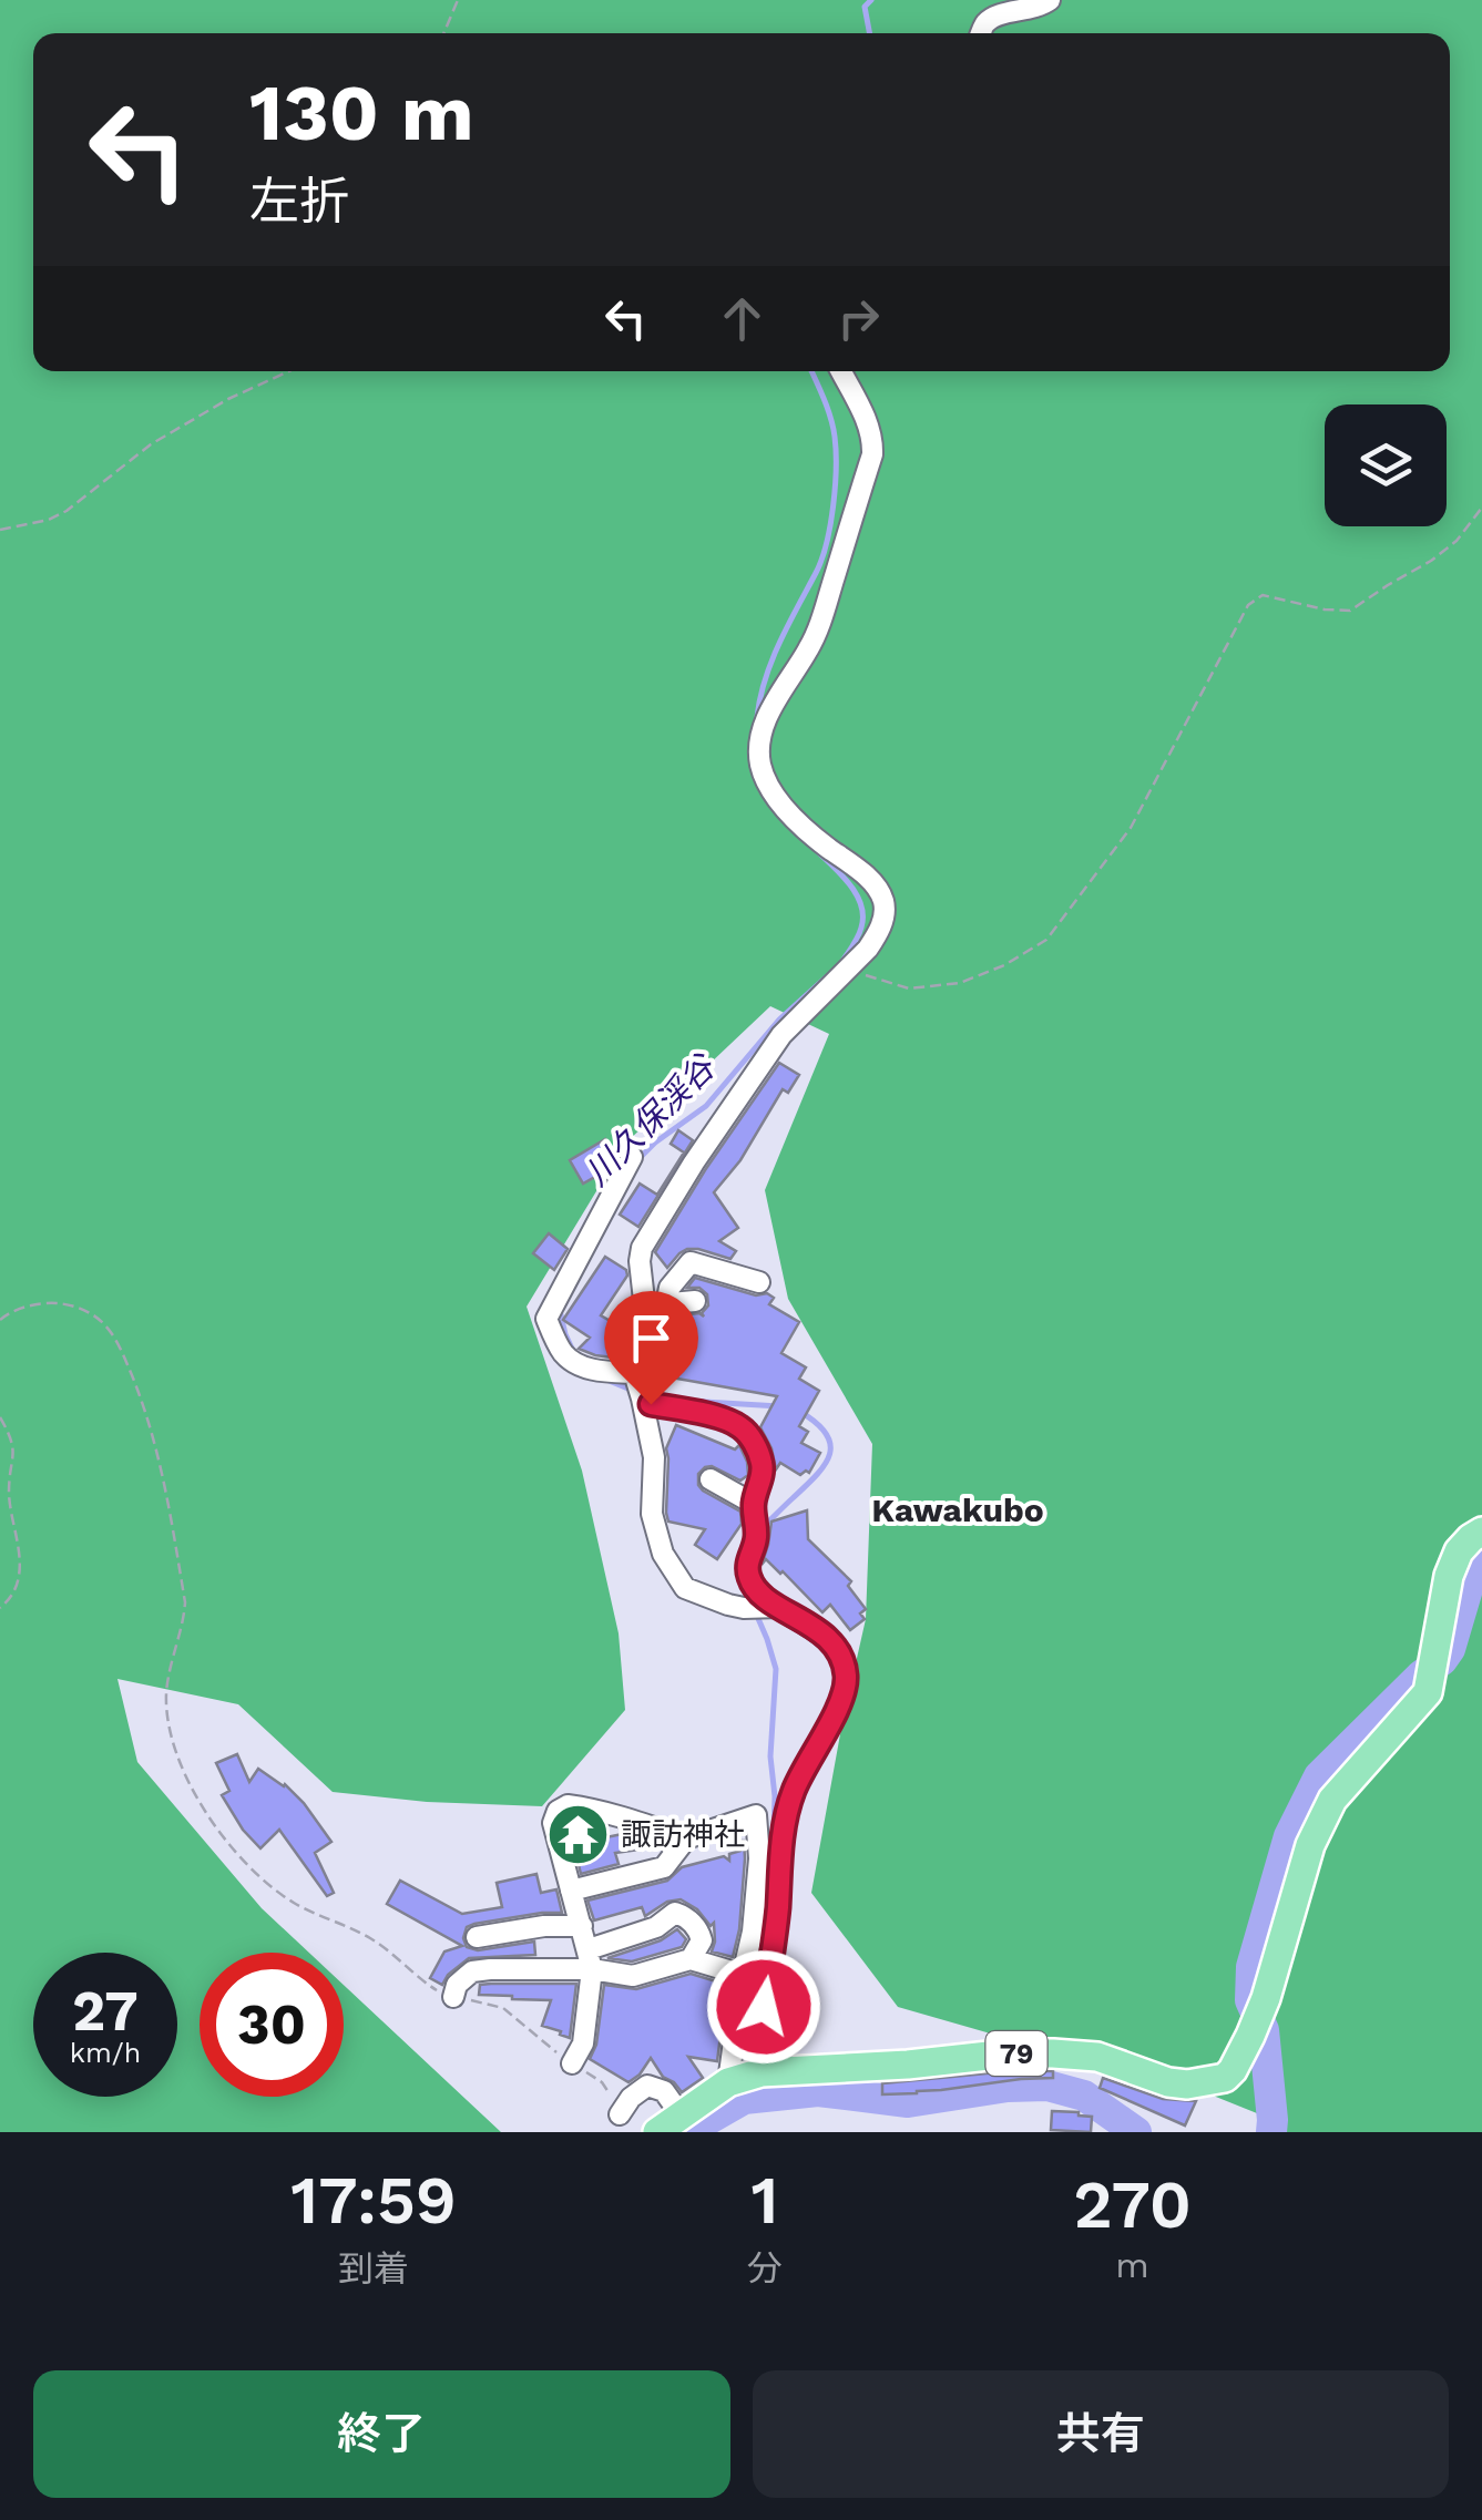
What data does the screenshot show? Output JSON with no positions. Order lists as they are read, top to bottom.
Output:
{
  "streets": {
    "main road": ["79"]
  },
  "districts": ["Kawakubo"],
  "water": ["川久保渓谷"],
  "places": {
    "temple": ["諏訪神社"]
  },
  "page": {
    "turn": ["130 m", "左折"],
    "speed": "27 km/h",
    "limit": "30",
    "eta": [
      "17:59",
      "到着",
      "1",
      "分",
      "270",
      "m"
    ],
    "buttons": ["終了", "共有"]
  }
}
